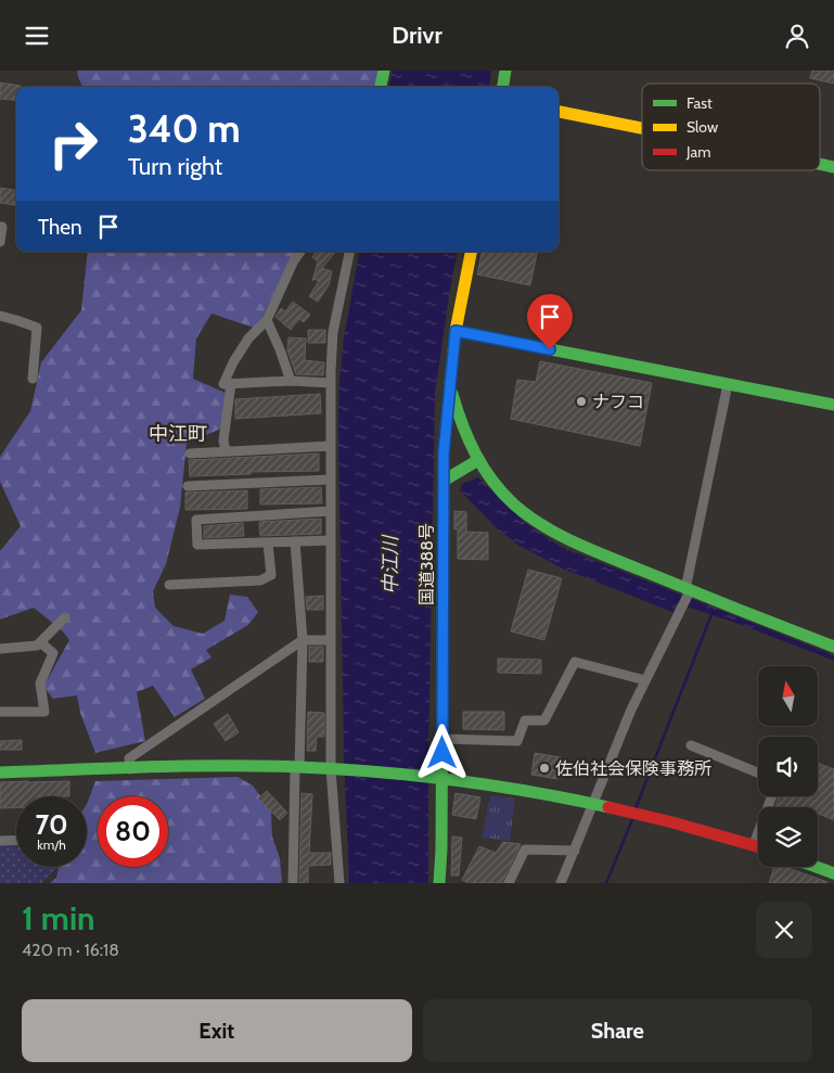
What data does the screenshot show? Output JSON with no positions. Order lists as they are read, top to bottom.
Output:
{
  "streets": {
    "main road": ["国道388号"]
  },
  "districts": ["中江町"],
  "water": ["中江川"],
  "places": ["ナフコ", "佐伯社会保険事務所"],
  "legend": ["Fast", "Slow", "Jam"],
  "north": "top",
  "page": {
    "header": "Drivr",
    "turn": ["340 m", "Turn right"],
    "then": "Then",
    "speed": "70 km/h",
    "limit": "80",
    "heading": ["1 min", "420 m · 16:18"],
    "buttons": ["Exit", "Share"]
  }
}
